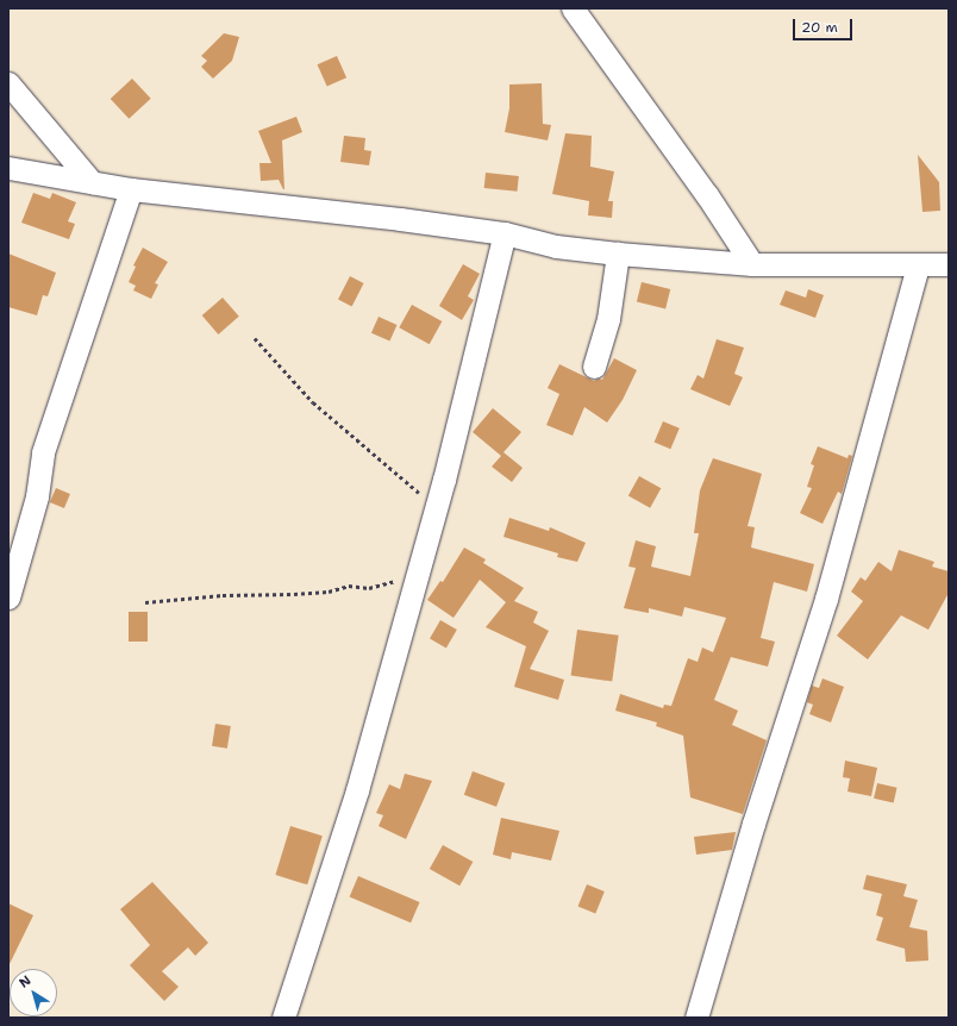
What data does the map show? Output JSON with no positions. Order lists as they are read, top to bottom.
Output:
{
  "scale_bar": "20 m",
  "north": "top left"
}
